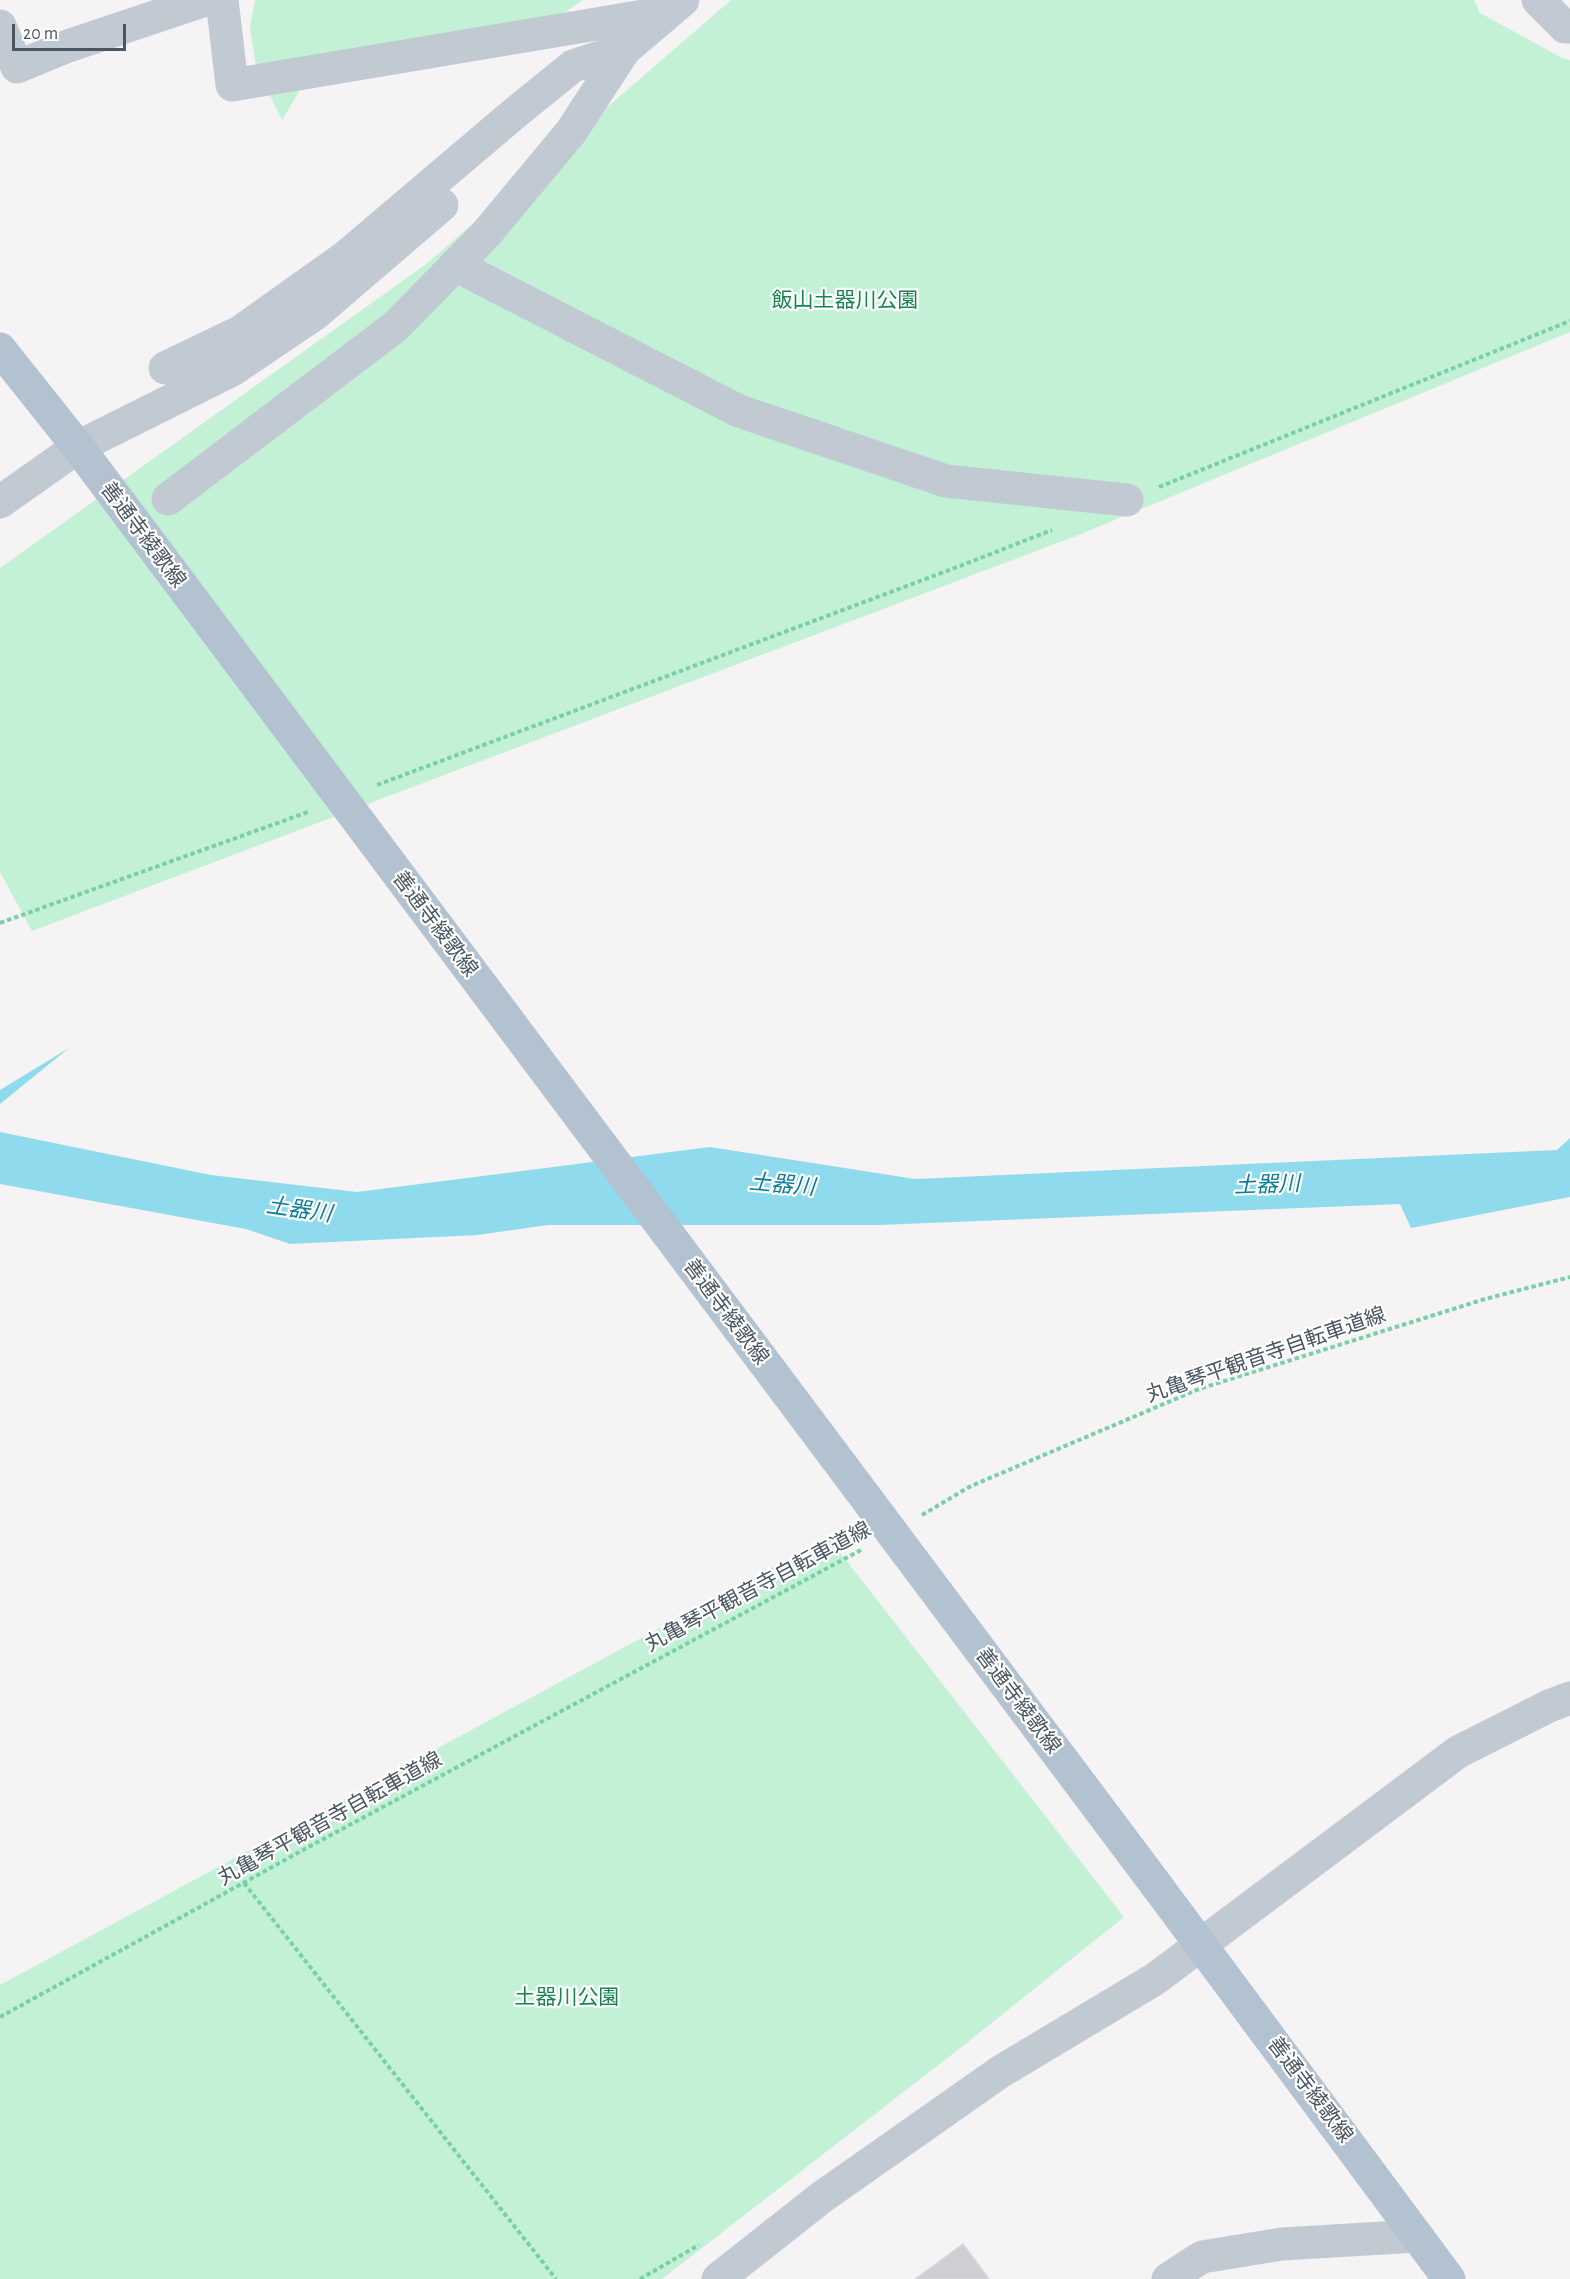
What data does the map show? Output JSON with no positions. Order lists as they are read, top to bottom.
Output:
{
  "streets": {
    "main road": ["善通寺綾歌線"],
    "path": ["丸亀琴平観音寺自転車道線"]
  },
  "water": ["土器川"],
  "parks": ["飯山土器川公園", "土器川公園"],
  "scale_bar": "20 m"
}
